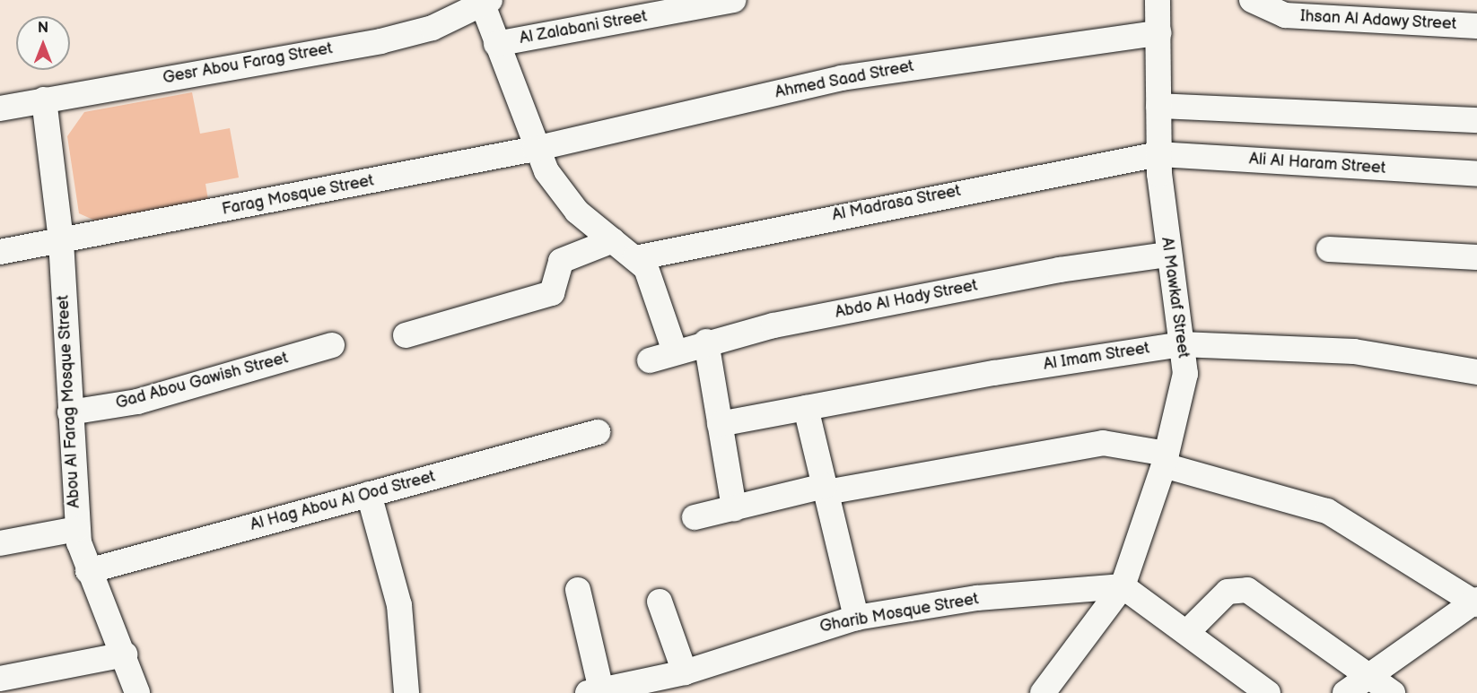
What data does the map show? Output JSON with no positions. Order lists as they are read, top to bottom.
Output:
{
  "streets": {
    "street": [
      "Ihsan Al Adawy Street",
      "Al Zalabani Street",
      "Gesr Abou Farag Street",
      "Ahmed Saad Street",
      "Ali Al Haram Street",
      "Farag Mosque Street",
      "Al Madrasa Street",
      "Al Mawkaf Street",
      "Abdo Al Hady Street",
      "Al Imam Street",
      "Gad Abou Gawish Street",
      "Abou Al Farag Mosque Street",
      "Al Hag Abou Al Ood Street",
      "Gharib Mosque Street"
    ]
  },
  "crossings": [
    ["Gesr Abou Farag Street", "Abou Al Farag Mosque Street"],
    ["Ahmed Saad Street", "Farag Mosque Street"],
    ["Ahmed Saad Street", "Al Mawkaf Street"],
    ["Ali Al Haram Street", "Al Madrasa Street"],
    ["Ali Al Haram Street", "Al Mawkaf Street"],
    ["Farag Mosque Street", "Abou Al Farag Mosque Street"],
    ["Al Madrasa Street", "Al Mawkaf Street"],
    ["Al Mawkaf Street", "Abdo Al Hady Street"],
    ["Al Mawkaf Street", "Al Imam Street"],
    ["Al Mawkaf Street", "Gharib Mosque Street"],
    ["Gad Abou Gawish Street", "Abou Al Farag Mosque Street"],
    ["Abou Al Farag Mosque Street", "Al Hag Abou Al Ood Street"]
  ],
  "north": "top"
}
